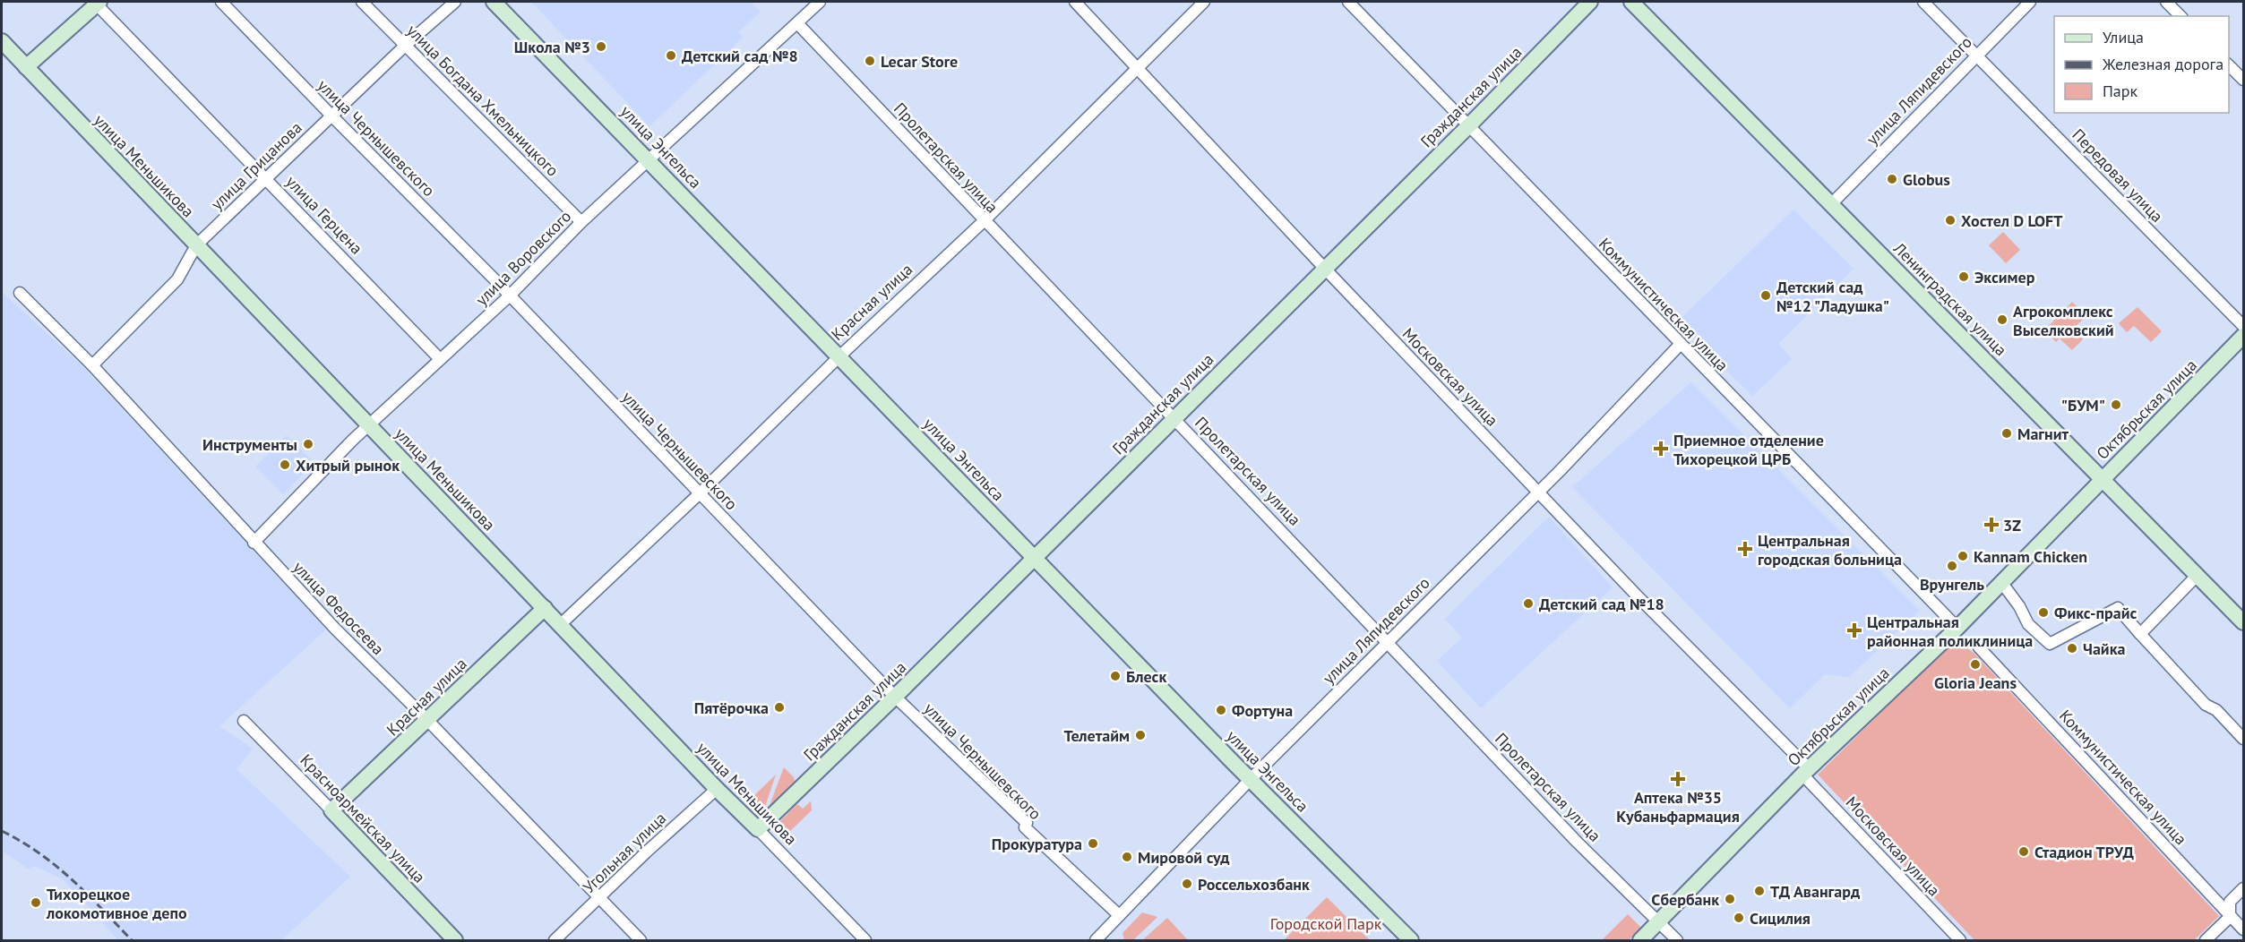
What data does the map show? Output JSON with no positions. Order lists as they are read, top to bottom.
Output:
{
  "streets": {
    "main road": [
      "Гражданская улица",
      "улица Энгельса",
      "улица Меньшикова",
      "Ленинградская улица",
      "Красная улица",
      "Октябрьская улица",
      "Красноармейская улица"
    ],
    "street": [
      "улица Ляпидевского",
      "улица Богдана Хмельницкого",
      "улица Чернышевского",
      "Пролетарская улица",
      "улица Грицанова",
      "Передовая улица",
      "улица Герцена",
      "улица Воровского",
      "Коммунистическая улица",
      "Московская улица",
      "улица Федосеева",
      "Угольная улица"
    ]
  },
  "crossings": [
    ["улица Ляпидевского", "улица Чернышевского"],
    ["улица Ляпидевского", "улица Энгельса"],
    ["улица Ляпидевского", "Пролетарская улица"],
    ["улица Ляпидевского", "Передовая улица"],
    ["улица Ляпидевского", "Ленинградская улица"],
    ["улица Ляпидевского", "Коммунистическая улица"],
    ["улица Ляпидевского", "Московская улица"],
    ["Гражданская улица", "улица Чернышевского"],
    ["Гражданская улица", "улица Энгельса"],
    ["Гражданская улица", "Пролетарская улица"],
    ["Гражданская улица", "улица Меньшикова"],
    ["Гражданская улица", "Коммунистическая улица"],
    ["Гражданская улица", "Московская улица"],
    ["улица Богдана Хмельницкого", "улица Грицанова"],
    ["улица Богдана Хмельницкого", "улица Воровского"],
    ["улица Чернышевского", "улица Грицанова"],
    ["улица Чернышевского", "улица Воровского"],
    ["улица Чернышевского", "Красная улица"],
    ["улица Энгельса", "улица Воровского"],
    ["улица Энгельса", "Красная улица"],
    ["Пролетарская улица", "улица Воровского"],
    ["Пролетарская улица", "Красная улица"],
    ["Пролетарская улица", "Октябрьская улица"],
    ["улица Меньшикова", "улица Грицанова"],
    ["улица Меньшикова", "улица Воровского"],
    ["улица Меньшикова", "Красная улица"],
    ["улица Меньшикова", "Угольная улица"],
    ["улица Грицанова", "улица Герцена"],
    ["улица Грицанова", "улица Федосеева"],
    ["улица Герцена", "улица Воровского"],
    ["улица Воровского", "улица Федосеева"],
    ["Ленинградская улица", "Октябрьская улица"],
    ["Красная улица", "Московская улица"],
    ["Красная улица", "улица Федосеева"],
    ["Красная улица", "Красноармейская улица"],
    ["Коммунистическая улица", "Октябрьская улица"],
    ["Московская улица", "Октябрьская улица"],
    ["улица Федосеева", "Угольная улица"]
  ],
  "parks": ["Городской Парк"],
  "places": {
    "other": [
      "Школа №3",
      "Детский сад №8",
      "Lecar Store",
      "Globus",
      "Хостел D LOFT",
      "Эксимер",
      "Детский сад №12 \"Ладушка\"",
      "Агрокомплекс Выселковский",
      "\"БУМ\"",
      "Магнит",
      "Инструменты",
      "Хитрый рынок",
      "Kannam Chicken",
      "Врунгель",
      "Детский сад №18",
      "Фикс-прайс",
      "Чайка",
      "Gloria Jeans",
      "Блеск",
      "Пятёрочка",
      "Фортуна",
      "Телетайм",
      "Прокуратура",
      "Стадион ТРУД",
      "Мировой суд",
      "Россельхозбанк",
      "ТД Авангард",
      "Сбербанк",
      "Тихорецкое локомотивное депо",
      "Сицилия"
    ],
    "health": [
      "Приемное отделение Тихорецкой ЦРБ",
      "3Z",
      "Центральная городская больница",
      "Центральная районная поликлиница",
      "Аптека №35 Кубаньфармация"
    ]
  },
  "legend": ["Улица", "Железная дорога", "Парк"]
}
